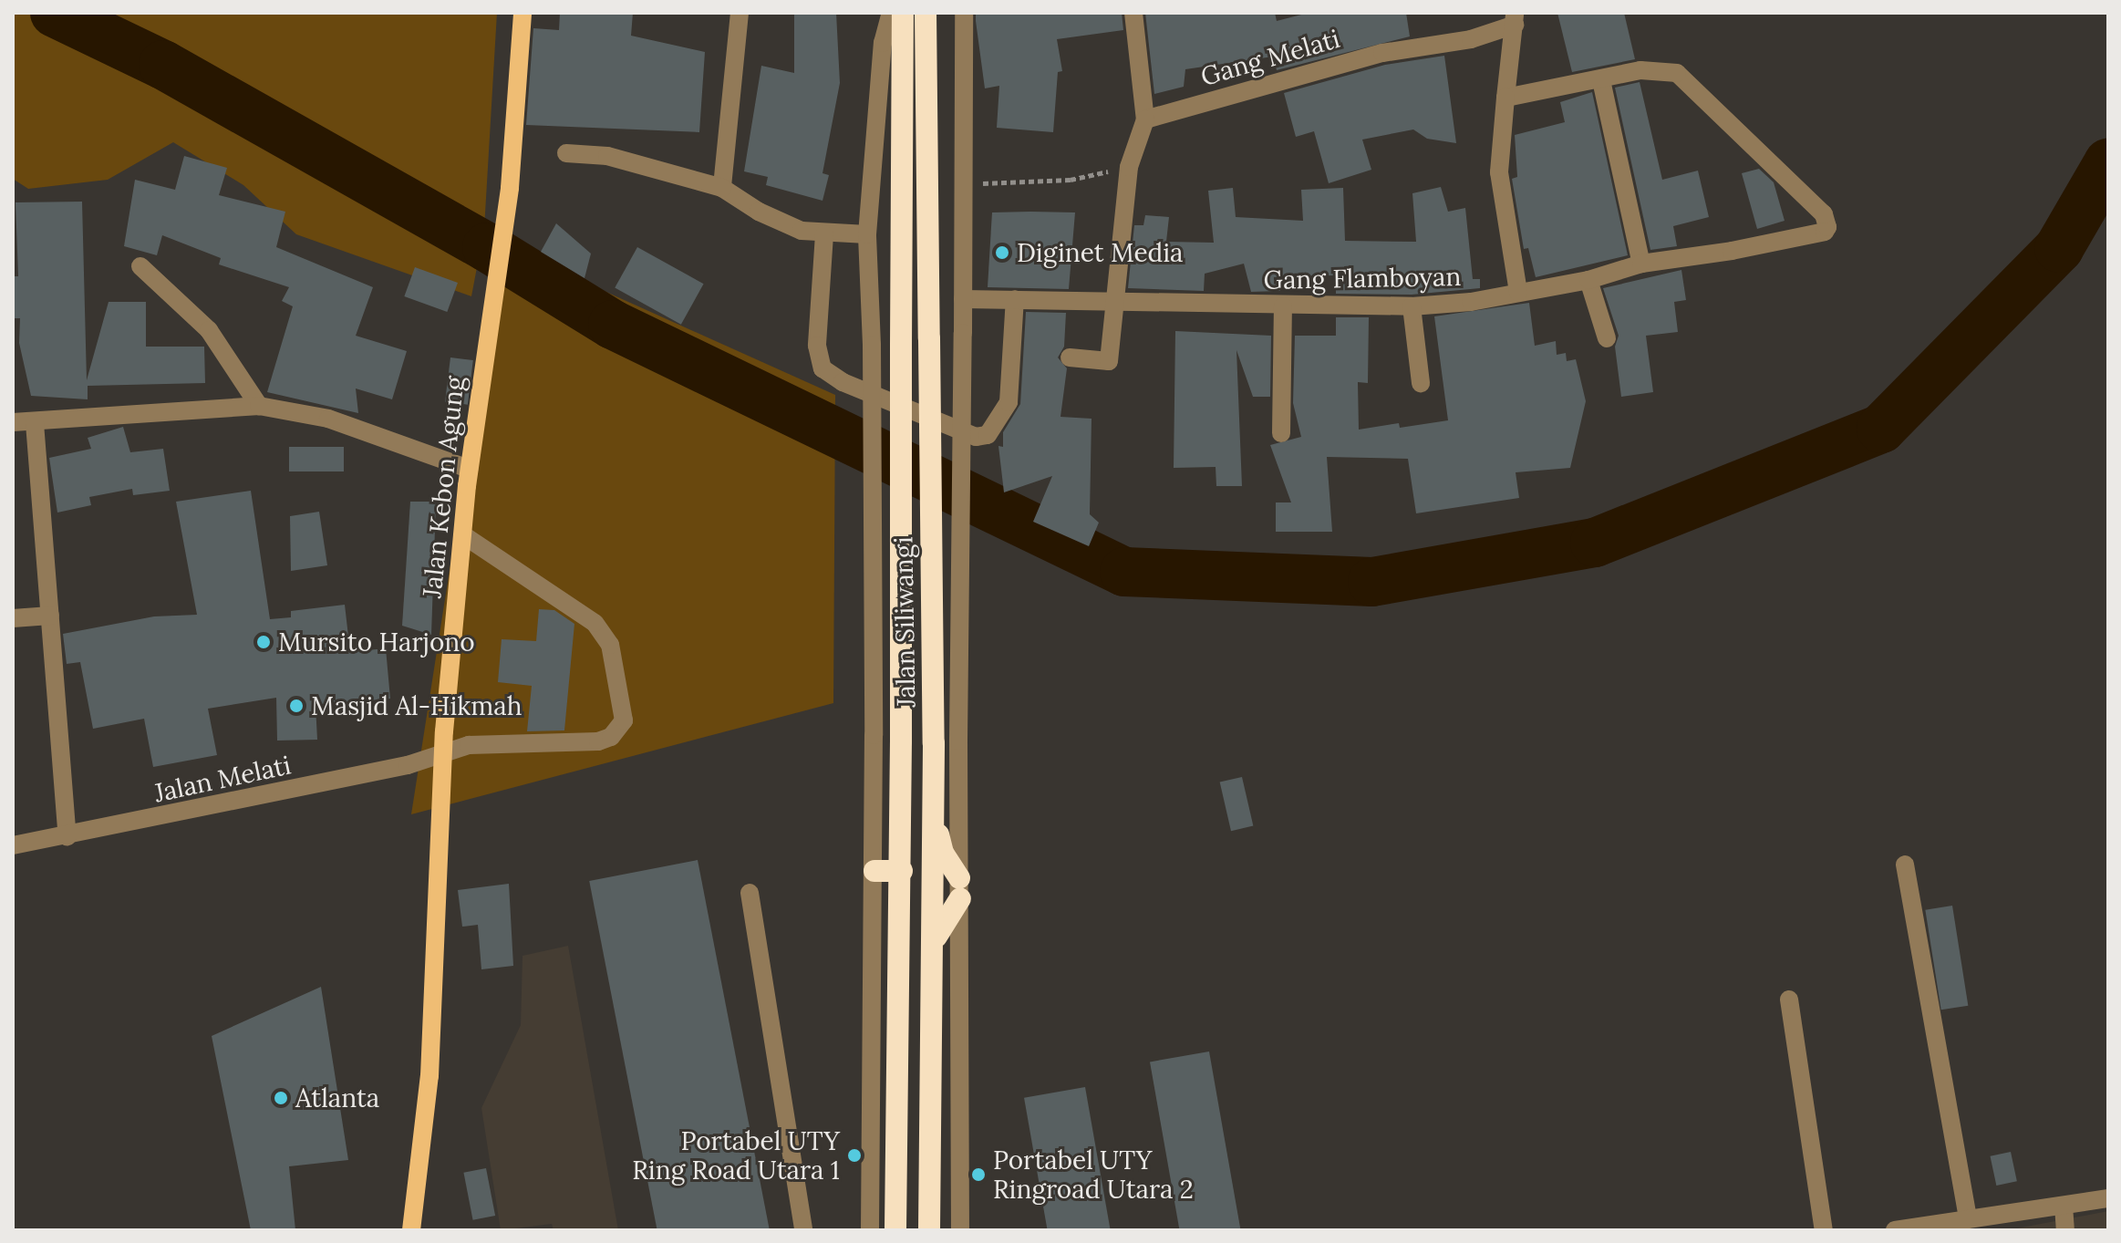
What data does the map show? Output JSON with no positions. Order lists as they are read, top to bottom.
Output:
{
  "streets": {
    "highway": ["Jalan Siliwangi"],
    "main road": ["Jalan Kebon Agung"],
    "street": ["Gang Melati", "Gang Flamboyan", "Jalan Melati"]
  },
  "crossings": [
    ["Jalan Kebon Agung", "Jalan Melati"]
  ],
  "places": [
    "Diginet Media",
    "Mursito Harjono",
    "Masjid Al-Hikmah",
    "Atlanta",
    "Portabel UTY Ring Road Utara 1",
    "Portabel UTY Ringroad Utara 2"
  ]
}
